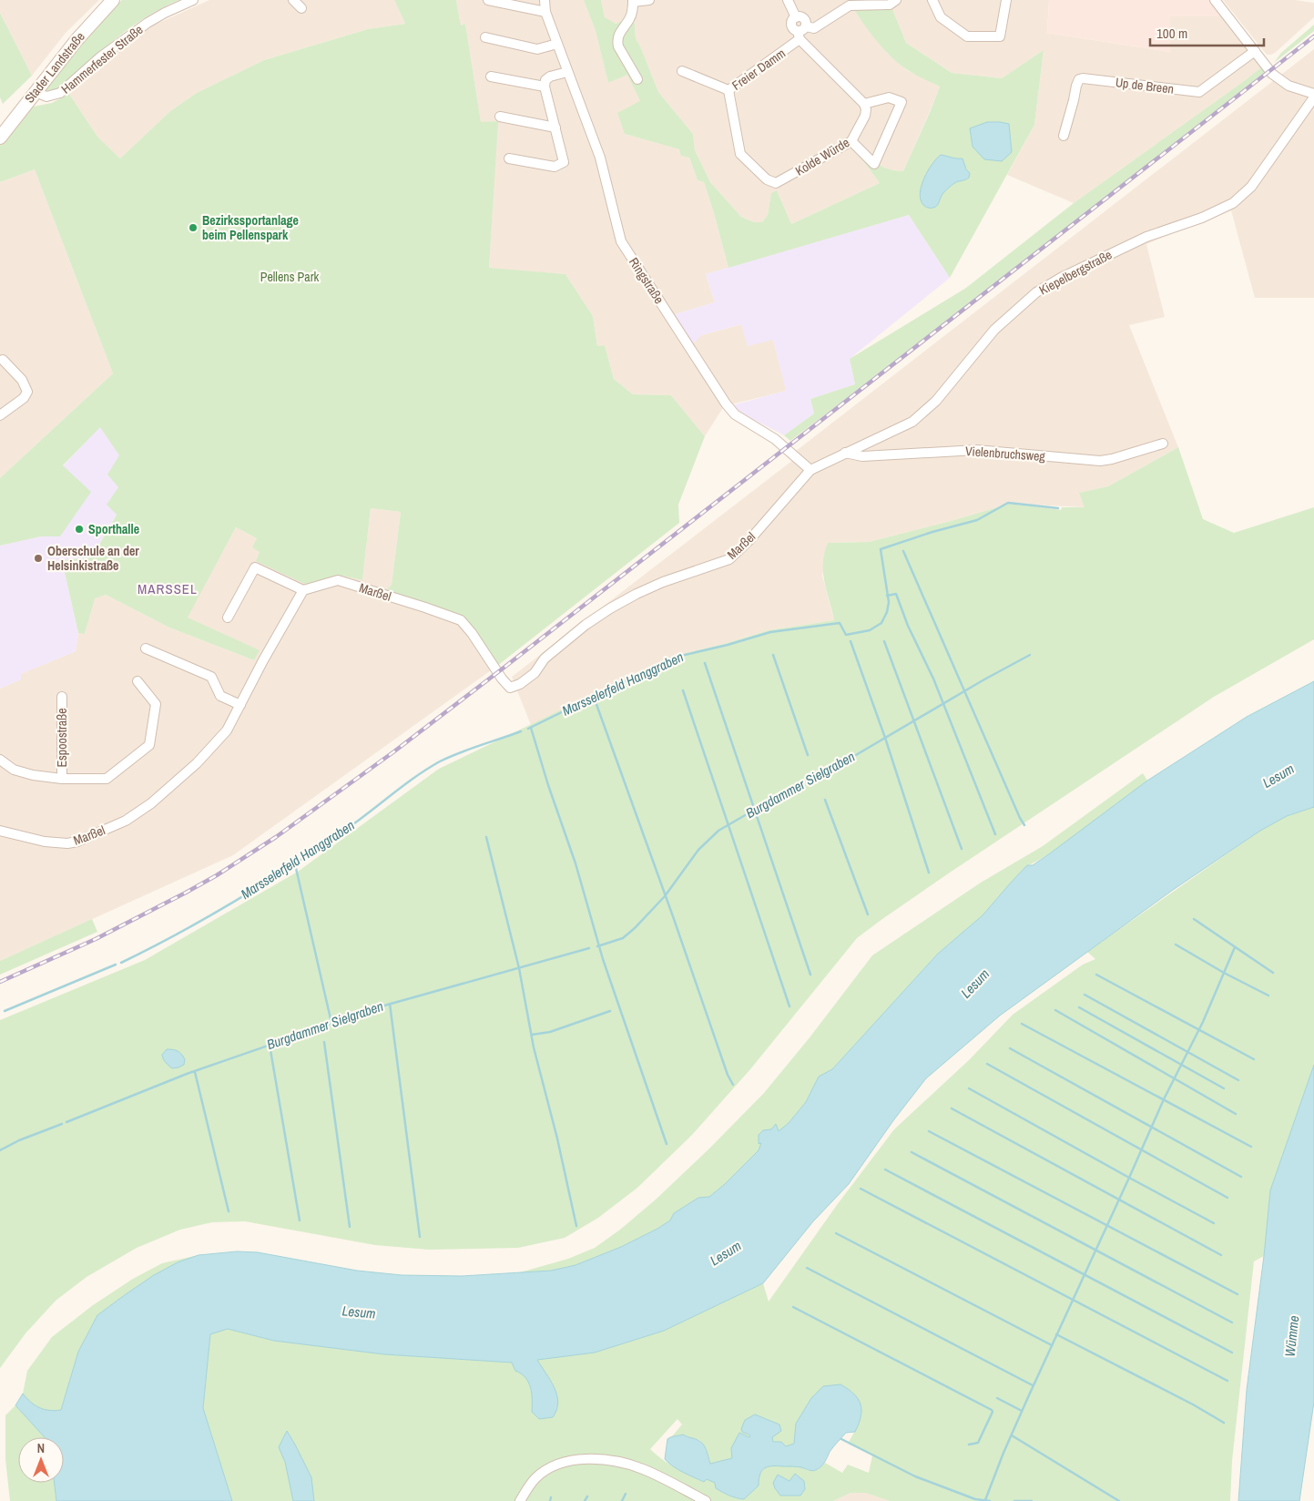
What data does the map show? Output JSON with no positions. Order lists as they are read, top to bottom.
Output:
{
  "streets": {
    "street": [
      "Hammerfester Straße",
      "Stader Landstraße",
      "Freier Damm",
      "Up de Breen",
      "Kolde Würde",
      "Kiepelbergstraße",
      "Ringstraße",
      "Vielenbruchsweg",
      "Marßel",
      "Espoostraße"
    ]
  },
  "crossings": [
    ["Hammerfester Straße", "Stader Landstraße"],
    ["Freier Damm", "Kolde Würde"],
    ["Kiepelbergstraße", "Ringstraße"],
    ["Kiepelbergstraße", "Vielenbruchsweg"],
    ["Kiepelbergstraße", "Marßel"]
  ],
  "districts": ["MARSSEL"],
  "water": [
    "Marsselerfeld Hanggraben",
    "Lesum",
    "Burgdammer Sielgraben",
    "Wümme"
  ],
  "parks": ["Pellens Park"],
  "places": ["Bezirkssportanlage beim Pellenspark", "Sporthalle", "Oberschule an der Helsinkistraße"],
  "scale_bar": "100 m",
  "north": "top"
}
